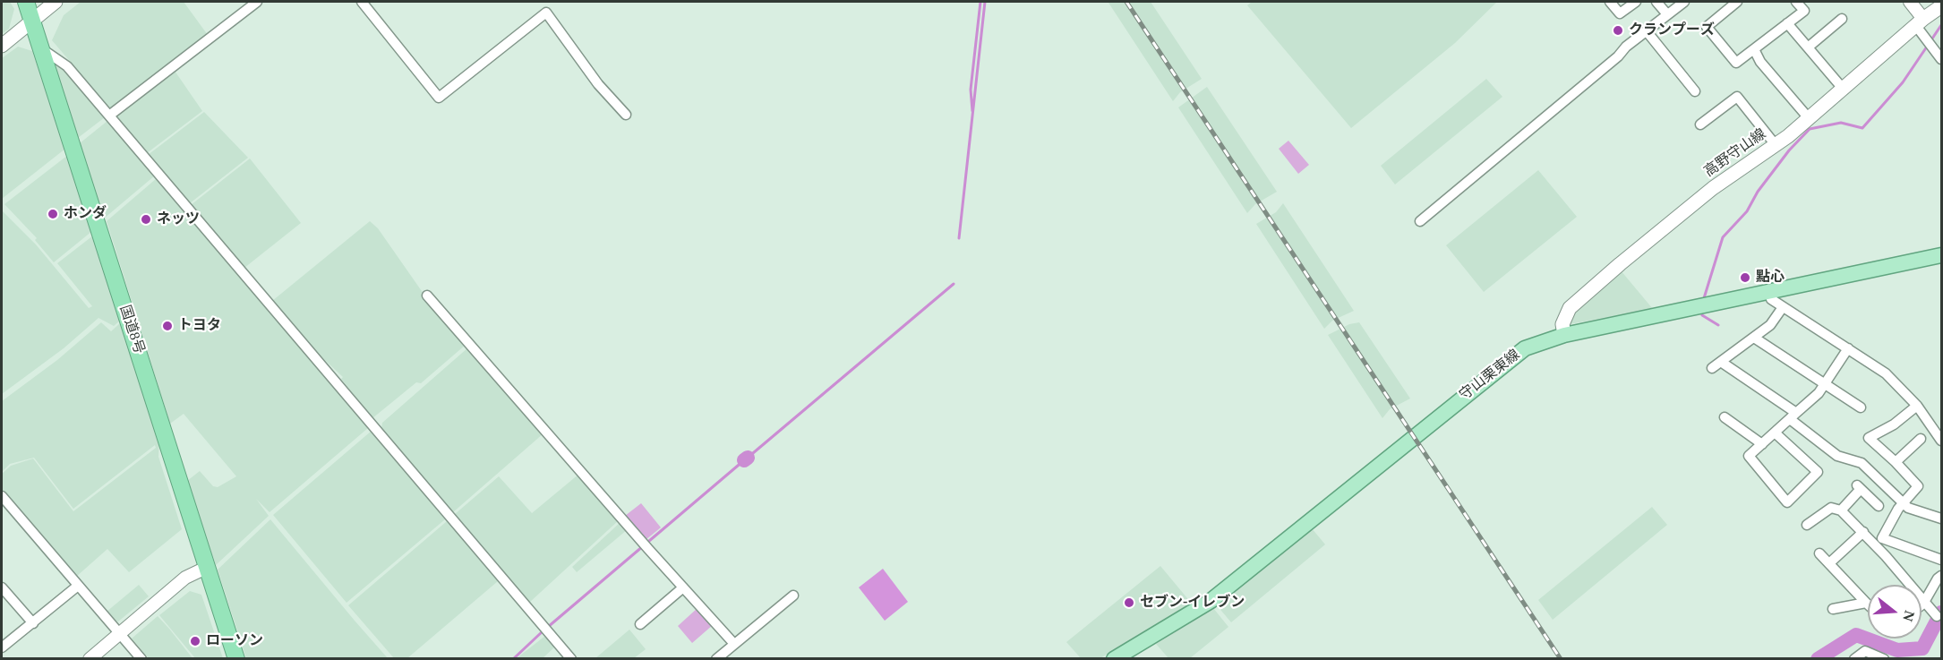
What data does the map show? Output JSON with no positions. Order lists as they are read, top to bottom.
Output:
{
  "streets": {
    "highway": ["国道8号"],
    "main road": ["高野守山線", "守山栗東線"]
  },
  "crossings": [
    ["高野守山線", "守山栗東線"]
  ],
  "places": [
    "クランプーズ",
    "ホンダ",
    "ネッツ",
    "點心",
    "トヨタ",
    "セブン-イレブン",
    "ローソン"
  ],
  "north": "right"
}
